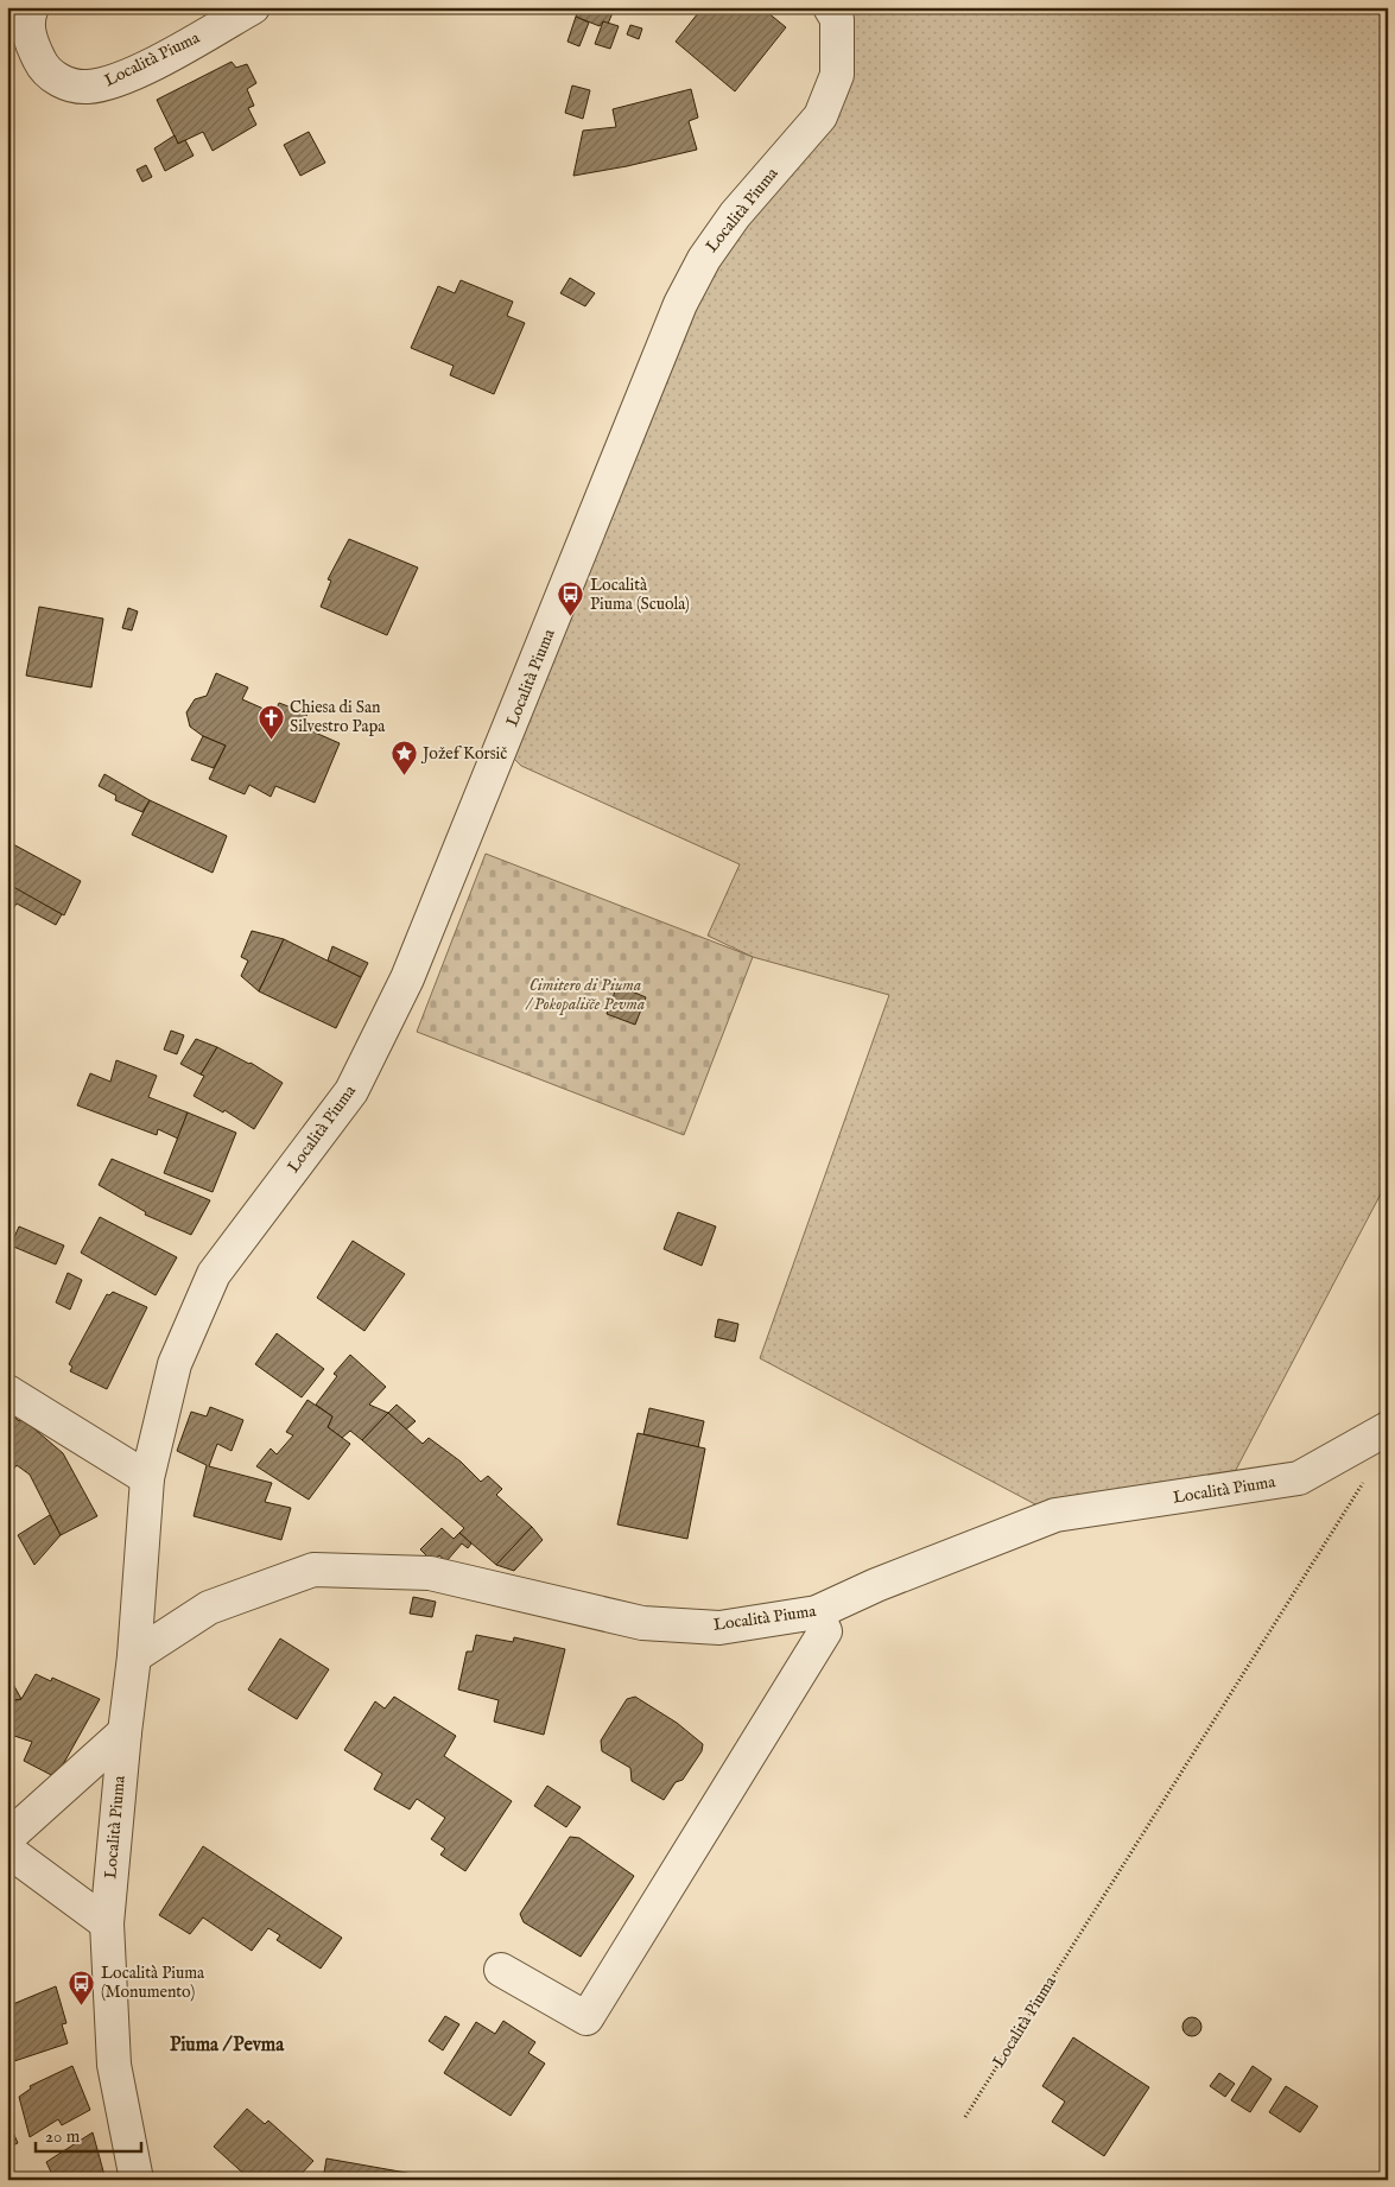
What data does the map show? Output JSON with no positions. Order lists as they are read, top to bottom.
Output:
{
  "streets": {
    "street": ["Località Piuma"]
  },
  "districts": ["Piuma / Pevma"],
  "parks": ["Cimitero di Piuma / Pokopališče Pevma"],
  "places": {
    "bus stop": ["Località Piuma (Scuola)", "Località Piuma (Monumento)"],
    "church": ["Chiesa di San Silvestro Papa"],
    "place": ["Jožef Korsič"]
  },
  "scale_bar": "20 m"
}
